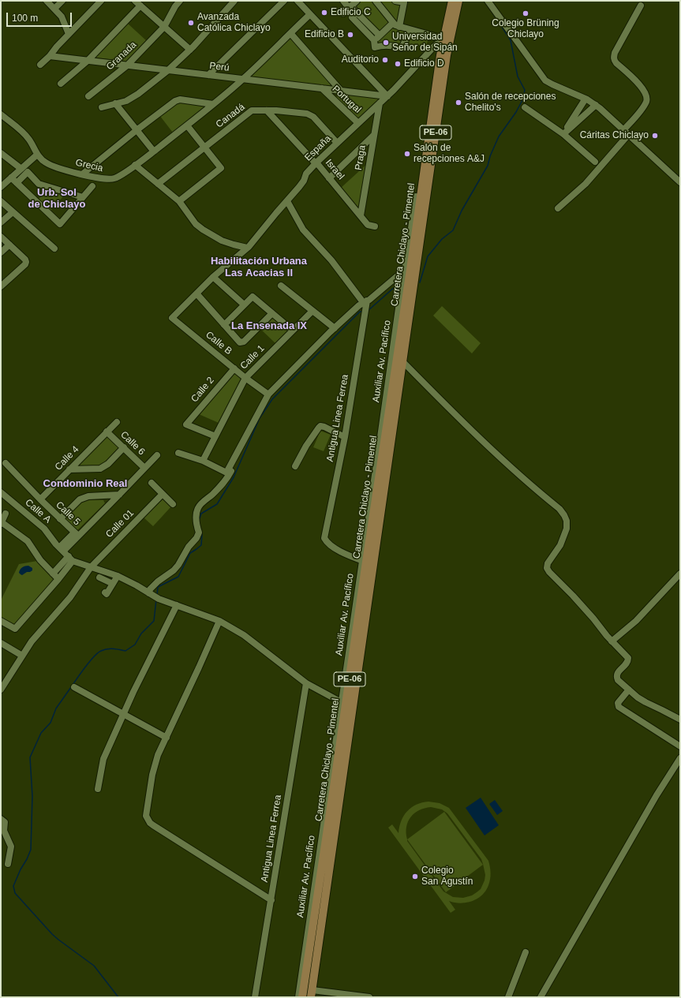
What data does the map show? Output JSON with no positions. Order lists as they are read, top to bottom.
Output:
{
  "streets": {
    "main road": ["PE-06", "Carretera Chiclayo - Pimentel"],
    "street": [
      "Granada",
      "Perú",
      "Portugal",
      "Canadá",
      "España",
      "Praga",
      "Grecia",
      "Israel",
      "Calle B",
      "Calle 1",
      "Auxiliar Av. Pacífico",
      "Calle 2",
      "Antigua Linea Ferrea",
      "Calle 6",
      "Calle 4",
      "Calle A",
      "Calle 5",
      "Calle 01"
    ]
  },
  "crossings": [
    ["Granada", "Perú"],
    ["Perú", "Portugal"],
    ["Perú", "España"],
    ["Perú", "Grecia"],
    ["Portugal", "España"],
    ["Canadá", "España"],
    ["Canadá", "Israel"],
    ["España", "Praga"],
    ["España", "Israel"],
    ["España", "Carretera Chiclayo - Pimentel"],
    ["España", "Calle B"],
    ["Praga", "Israel"],
    ["Carretera Chiclayo - Pimentel", "Auxiliar Av. Pacífico"],
    ["Carretera Chiclayo - Pimentel", "Antigua Linea Ferrea"],
    ["Calle B", "Calle 1"],
    ["Calle B", "Calle 2"],
    ["Calle 1", "Calle 2"],
    ["Auxiliar Av. Pacífico", "Antigua Linea Ferrea"],
    ["Calle 6", "Calle 4"],
    ["Calle 4", "Calle 5"]
  ],
  "districts": [
    "Urb. Sol de Chiclayo",
    "Habilitación Urbana Las Acacias II",
    "La Ensenada IX",
    "Condominio Real"
  ],
  "places": [
    "Edificio C",
    "Colegio Brüning Chiclayo",
    "Avanzada Católica Chiclayo",
    "Edificio B",
    "Universidad Señor de Sipán",
    "Auditorio",
    "Edificio D",
    "Salón de recepciones Chelito's",
    "Cáritas Chiclayo",
    "Salón de recepciones A&J",
    "Colegio San Agustín"
  ],
  "scale_bar": "100 m"
}
